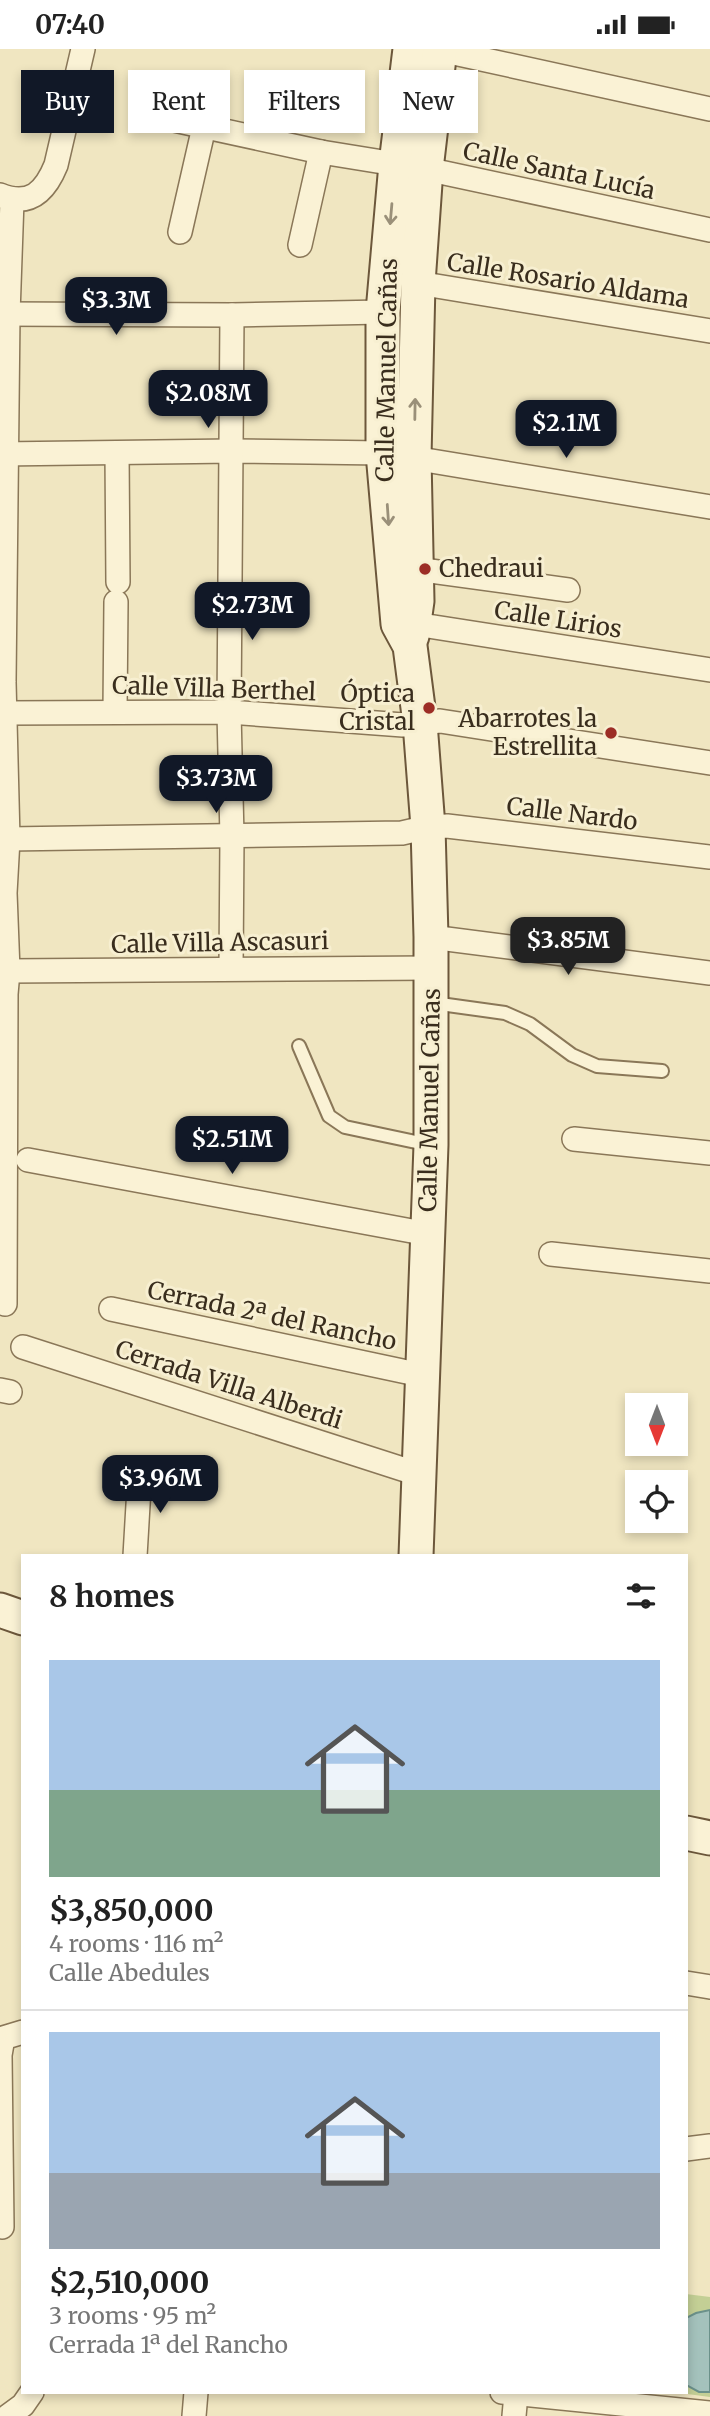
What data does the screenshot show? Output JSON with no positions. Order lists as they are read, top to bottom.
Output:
{
  "streets": {
    "street": [
      "Calle Santa Lucía",
      "Calle Rosario Aldama",
      "Calle Manuel Cañas",
      "Calle Lirios",
      "Calle Villa Berthel",
      "Calle Nardo",
      "Calle Villa Ascasuri",
      "Cerrada 2ª del Rancho",
      "Cerrada Villa Alberdi"
    ]
  },
  "crossings": [
    ["Calle Santa Lucía", "Calle Manuel Cañas"],
    ["Calle Rosario Aldama", "Calle Manuel Cañas"],
    ["Calle Manuel Cañas", "Calle Lirios"],
    ["Calle Manuel Cañas", "Calle Villa Berthel"],
    ["Calle Manuel Cañas", "Calle Nardo"],
    ["Calle Manuel Cañas", "Calle Villa Ascasuri"],
    ["Calle Manuel Cañas", "Cerrada 2ª del Rancho"],
    ["Calle Manuel Cañas", "Cerrada Villa Alberdi"]
  ],
  "places": ["Chedraui", "Óptica Cristal", "Abarrotes la Estrellita"],
  "north": "bottom",
  "page": {
    "status": "07:40",
    "chip": [
      "Buy",
      "Rent",
      "Filters",
      "New"
    ],
    "price": [
      "$3.3M",
      "$2.08M",
      "$2.1M",
      "$2.73M",
      "$3.73M",
      "$3.85M",
      "$2.51M",
      "$3.96M"
    ],
    "heading": "8 homes",
    "list": [
      {
        "name": "$3,850,000",
        "note": "4 rooms · 116 m² · Calle Abedules"
      },
      {
        "name": "$2,510,000",
        "note": "3 rooms · 95 m² · Cerrada 1ª del Rancho"
      }
    ]
  }
}
